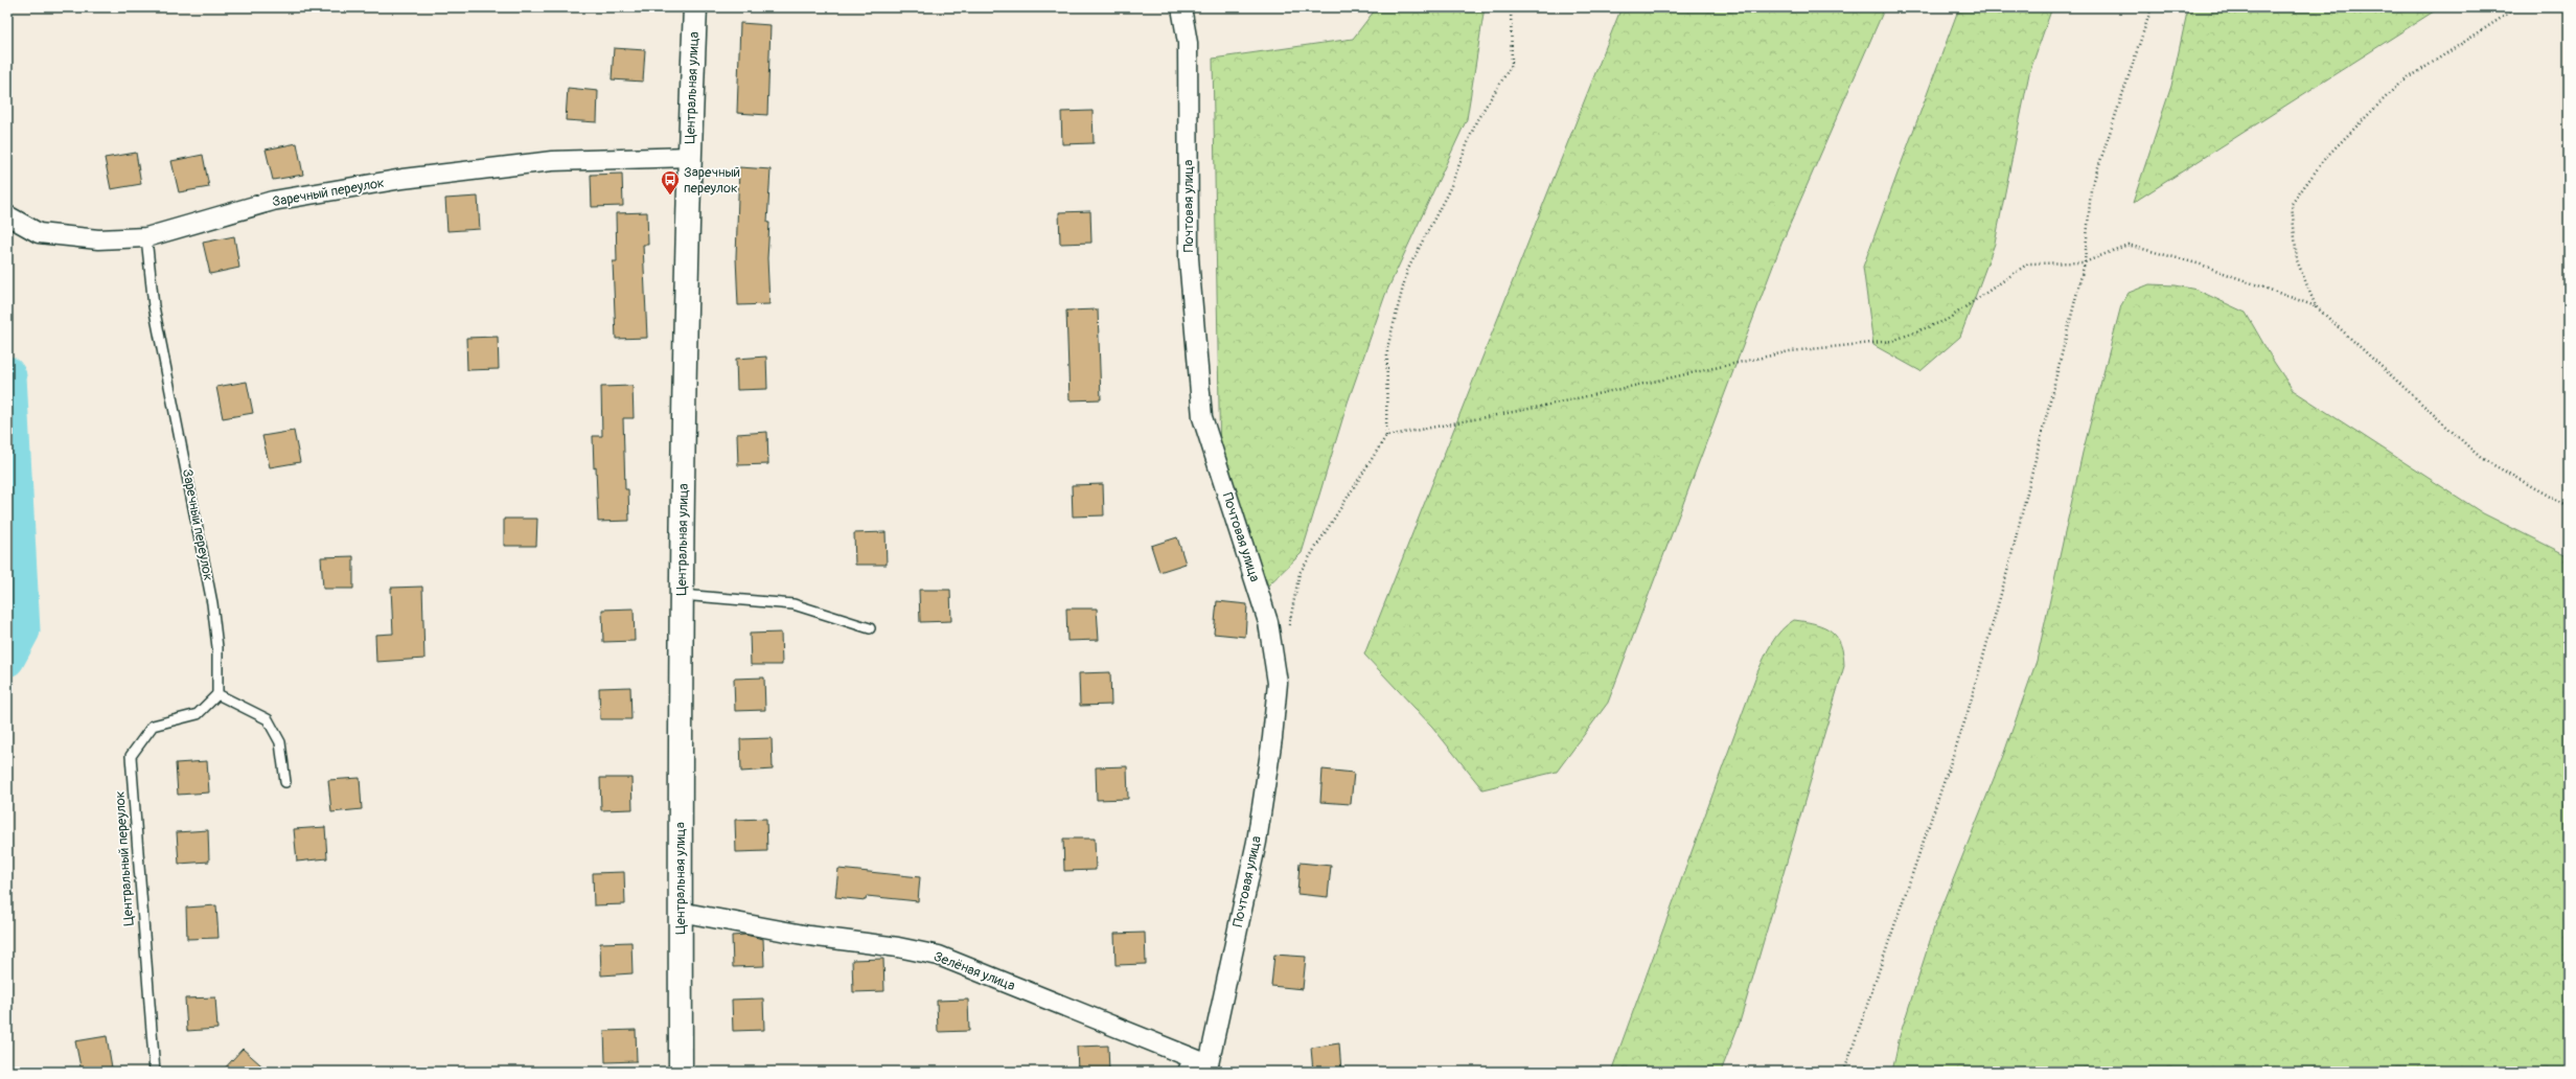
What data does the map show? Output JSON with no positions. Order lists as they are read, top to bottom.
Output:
{
  "streets": {
    "street": [
      "Центральная улица",
      "Заречный переулок",
      "Почтовая улица",
      "Зелёная улица"
    ],
    "lane": ["Центральный переулок"]
  },
  "crossings": [
    ["Центральная улица", "Заречный переулок"],
    ["Центральная улица", "Зелёная улица"],
    ["Заречный переулок", "Центральный переулок"],
    ["Почтовая улица", "Зелёная улица"]
  ],
  "places": {
    "bus stop": ["Заречный переулок"]
  }
}
